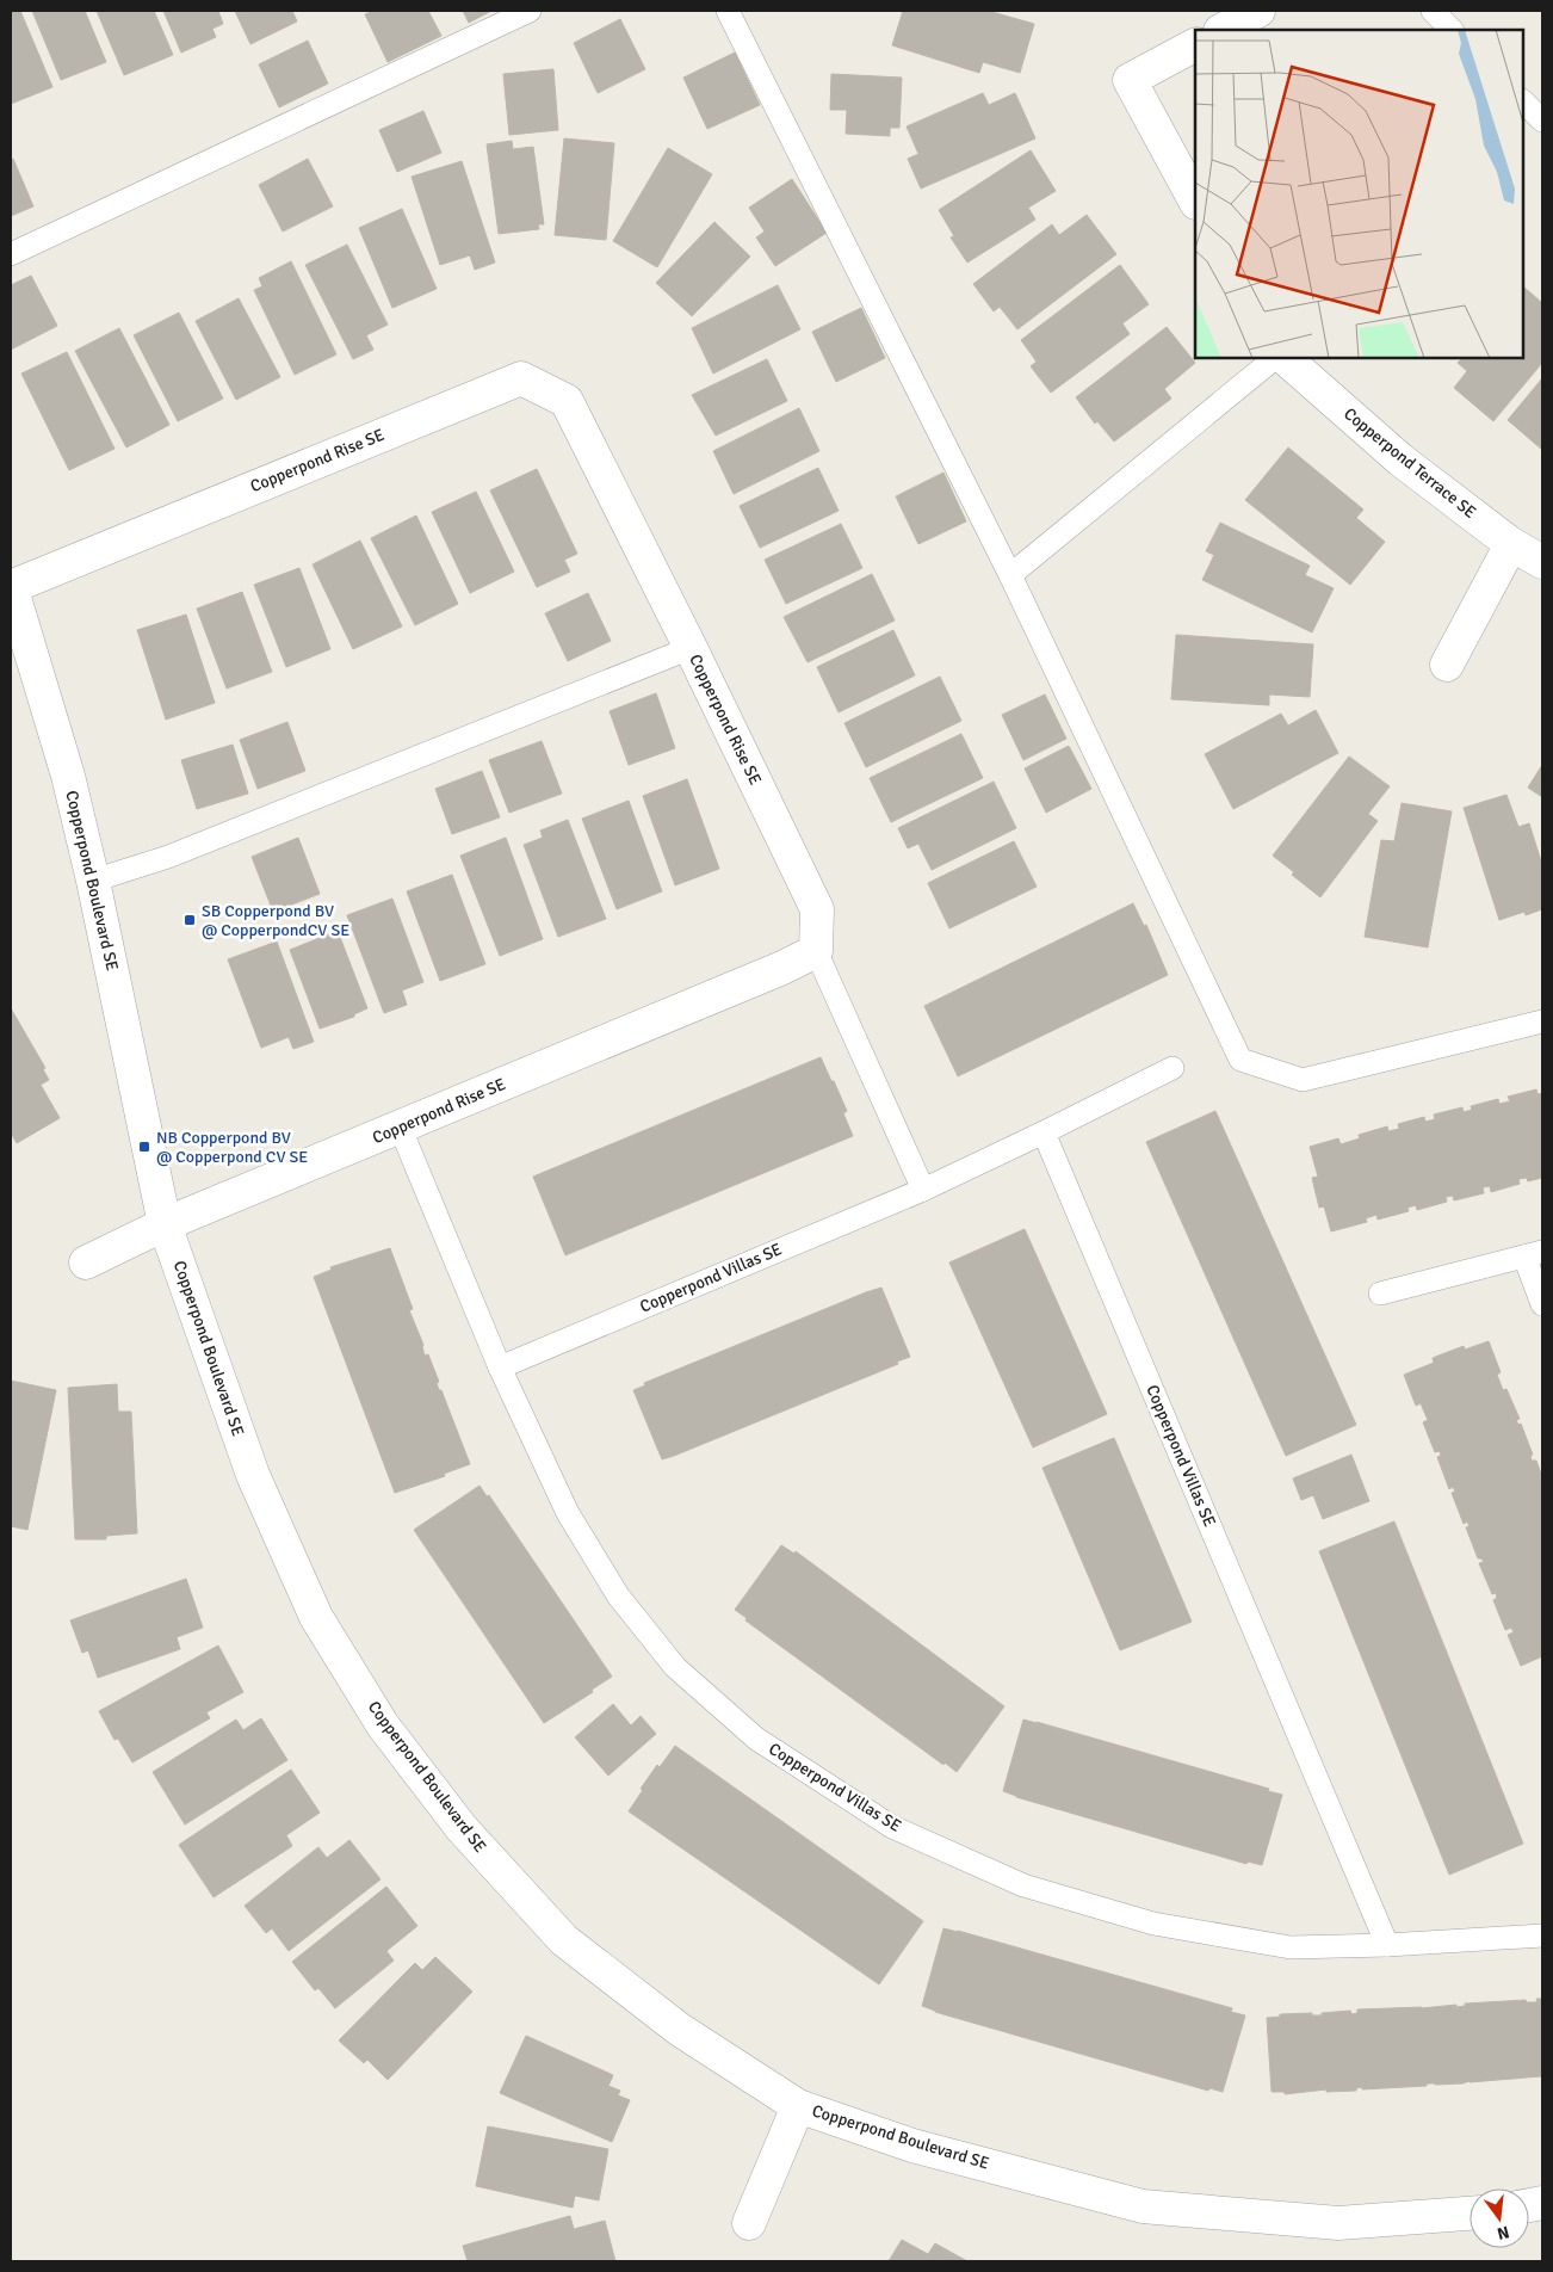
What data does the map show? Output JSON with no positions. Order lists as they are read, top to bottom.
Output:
{
  "streets": {
    "street": ["Copperpond Rise SE", "Copperpond Terrace SE", "Copperpond Boulevard SE"],
    "lane": ["Copperpond Villas SE"]
  },
  "crossings": [
    ["Copperpond Rise SE", "Copperpond Boulevard SE"],
    ["Copperpond Rise SE", "Copperpond Villas SE"]
  ],
  "places": {
    "transit": ["SB Copperpond BV @ CopperpondCV SE", "NB Copperpond BV @ Copperpond CV SE"]
  },
  "north": "bottom"
}
